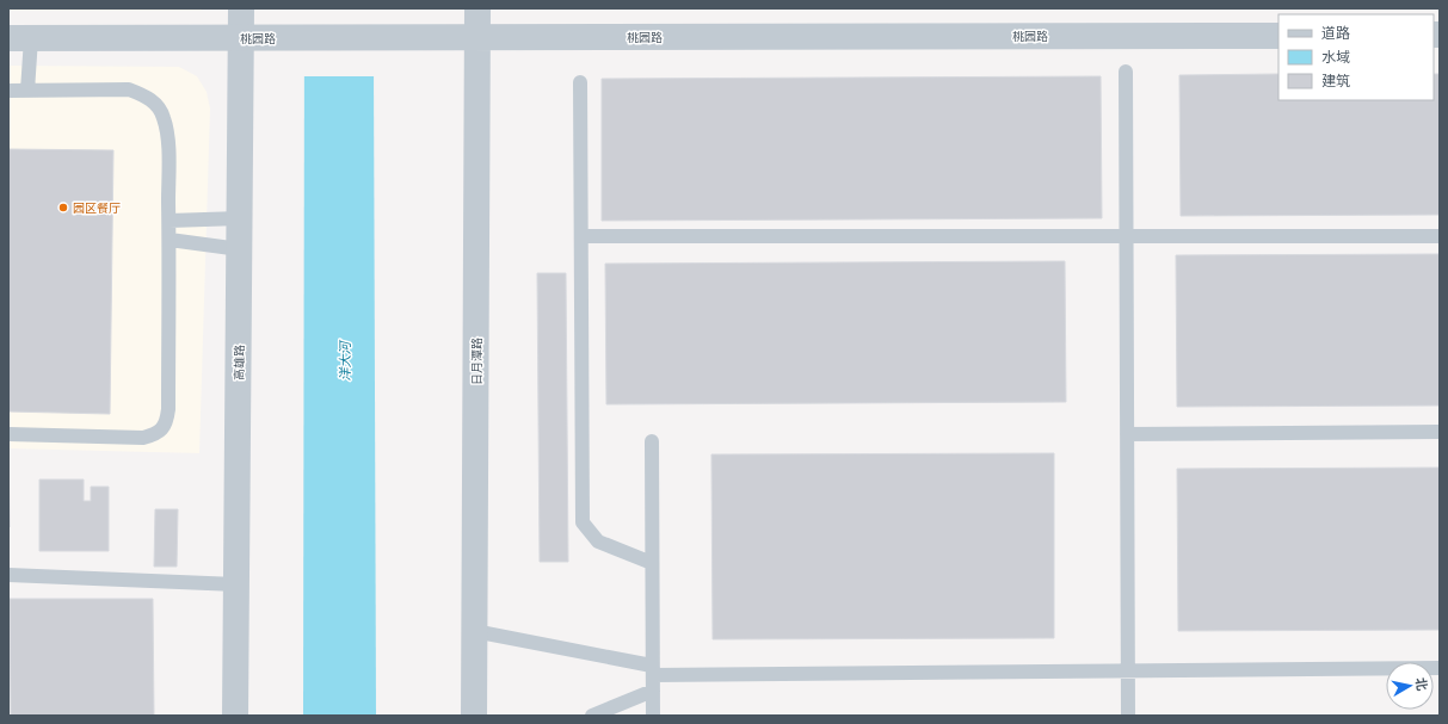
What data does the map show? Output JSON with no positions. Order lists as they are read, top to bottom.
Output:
{
  "streets": {
    "street": ["桃园路", "日月潭路", "高雄路"]
  },
  "crossings": [
    ["桃园路", "日月潭路"],
    ["桃园路", "高雄路"]
  ],
  "water": ["洋大河"],
  "places": ["园区餐厅"],
  "legend": ["道路", "水域", "建筑"],
  "north": "right"
}
